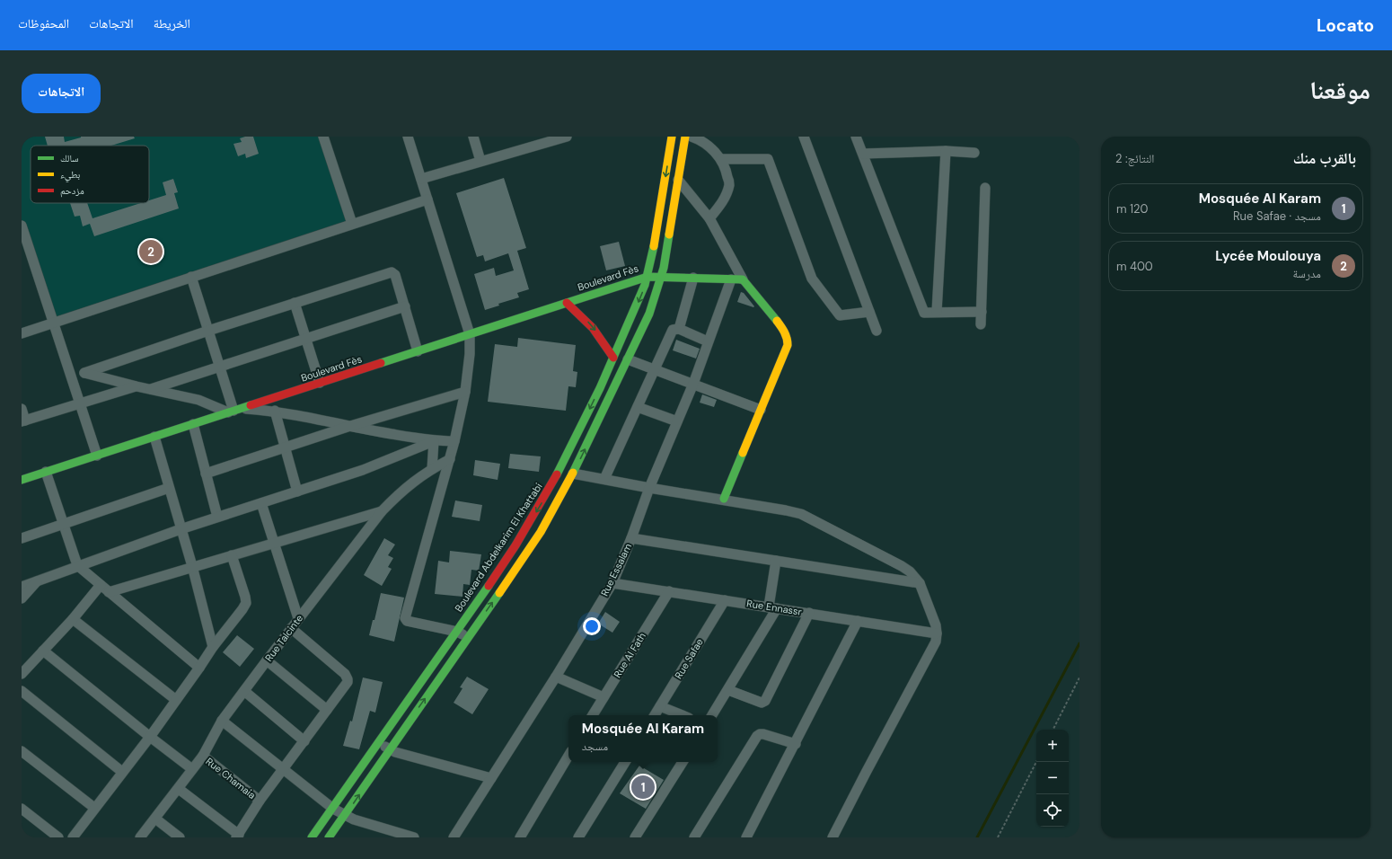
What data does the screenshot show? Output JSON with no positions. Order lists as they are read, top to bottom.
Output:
{
  "streets": {
    "street": [
      "Boulevard Fès",
      "Boulevard Abdelkarim El Khattabi",
      "Rue Essalam",
      "Rue Ennassr",
      "Rue Talcinte",
      "Rue Al Fath",
      "Rue Safae",
      "Rue Chamaia"
    ]
  },
  "crossings": [
    ["Boulevard Fès", "Boulevard Abdelkarim El Khattabi"],
    ["Boulevard Fès", "Rue Essalam"],
    ["Rue Essalam", "Rue Ennassr"],
    ["Rue Ennassr", "Rue Al Fath"],
    ["Rue Ennassr", "Rue Safae"],
    ["Rue Talcinte", "Rue Chamaia"]
  ],
  "legend": ["سالك", "بطيء", "مزدحم"],
  "page": {
    "header": "Locato",
    "nav": ["الخريطة", "الاتجاهات", "المحفوظات"],
    "title": "موقعنا",
    "buttons": "الاتجاهات",
    "heading": ["بالقرب منك", "النتائج: 2"],
    "list": [
      {
        "mark": "1",
        "name": "Mosquée Al Karam",
        "note": "مسجد · Rue Safae",
        "value": "120 m"
      },
      {
        "mark": "2",
        "name": "Lycée Moulouya",
        "note": "مدرسة",
        "value": "400 m"
      }
    ],
    "pins": ["2", "1"],
    "popup": ["Mosquée Al Karam", "مسجد"],
    "map_buttons": ["+", "−"]
  }
}
